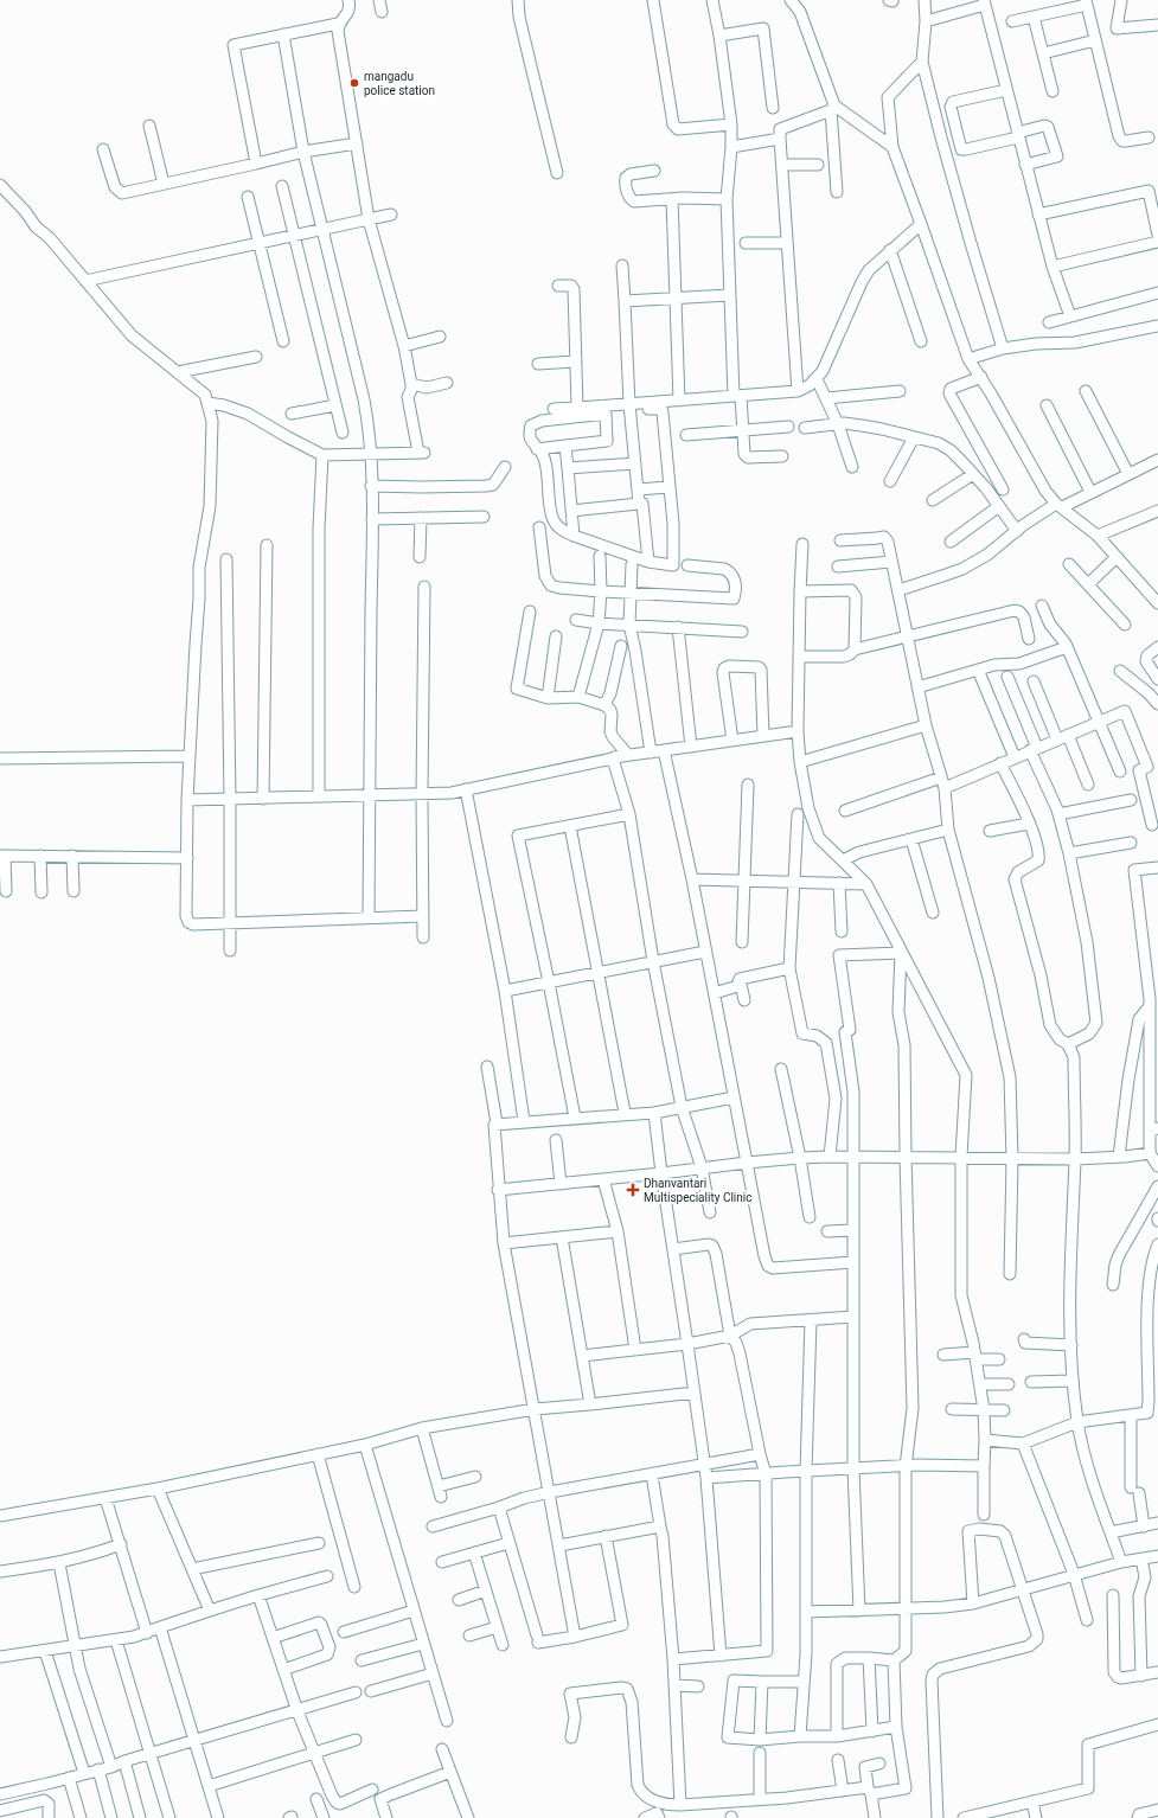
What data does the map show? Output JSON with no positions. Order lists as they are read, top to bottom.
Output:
{
  "places": {
    "other": ["mangadu police station"],
    "health": ["Dhanvantari Multispeciality Clinic"]
  }
}
